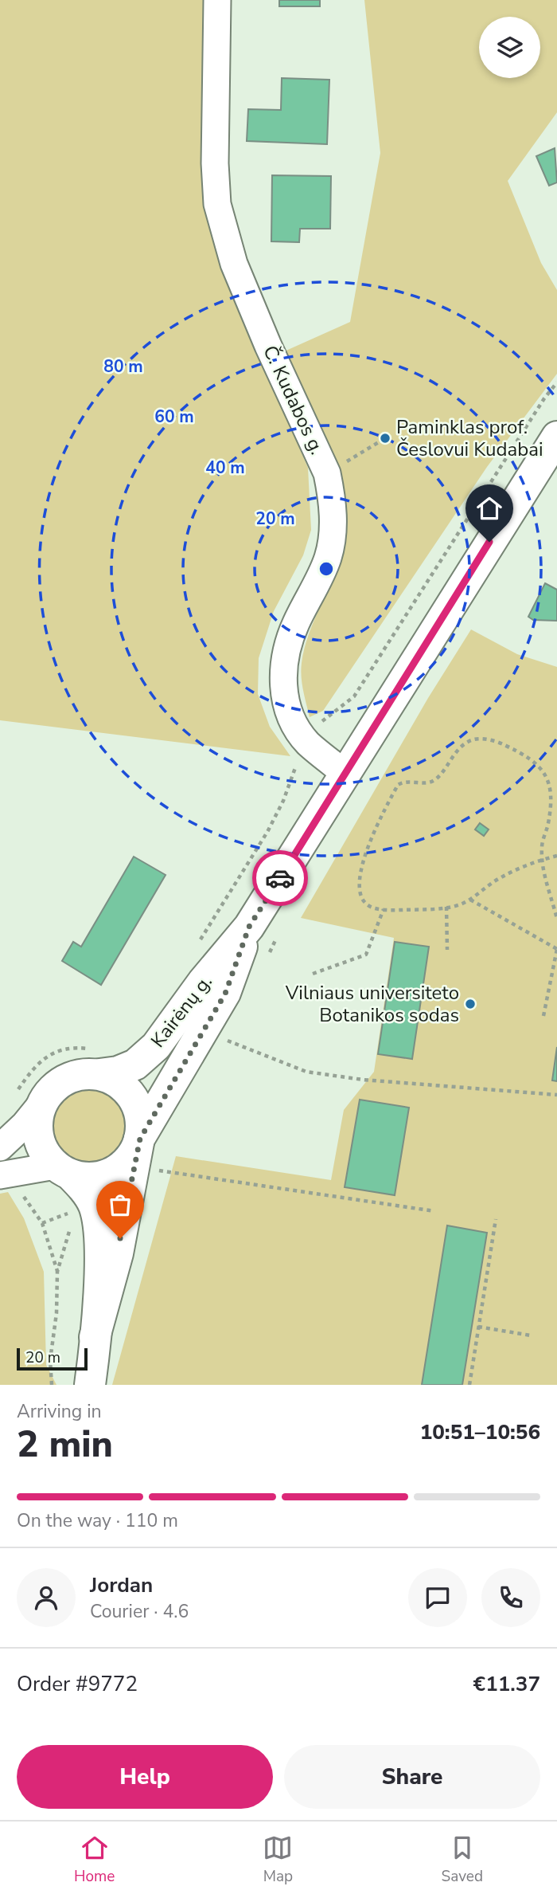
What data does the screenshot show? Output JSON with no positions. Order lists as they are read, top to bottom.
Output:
{
  "streets": {
    "main road": ["Kairėnų g."],
    "street": ["Č. Kudabos g."]
  },
  "crossings": [
    ["Č. Kudabos g.", "Kairėnų g."]
  ],
  "places": ["Paminklas prof. Česlovui Kudabai", "Vilniaus universiteto Botanikos sodas"],
  "scale_bar": "20 m",
  "page": {
    "scale": "20 m",
    "heading": ["2 min", "Arriving in", "10:51–10:56"],
    "panel": [
      "Jordan",
      "Courier · 4.6",
      "Order #9772",
      "€11.37"
    ],
    "bar": "On the way · 110 m",
    "buttons": ["Help", "Share"],
    "tabs": ["Home", "Map", "Saved"]
  },
  "rings": [
    "80 m",
    "60 m",
    "40 m",
    "20 m"
  ]
}
